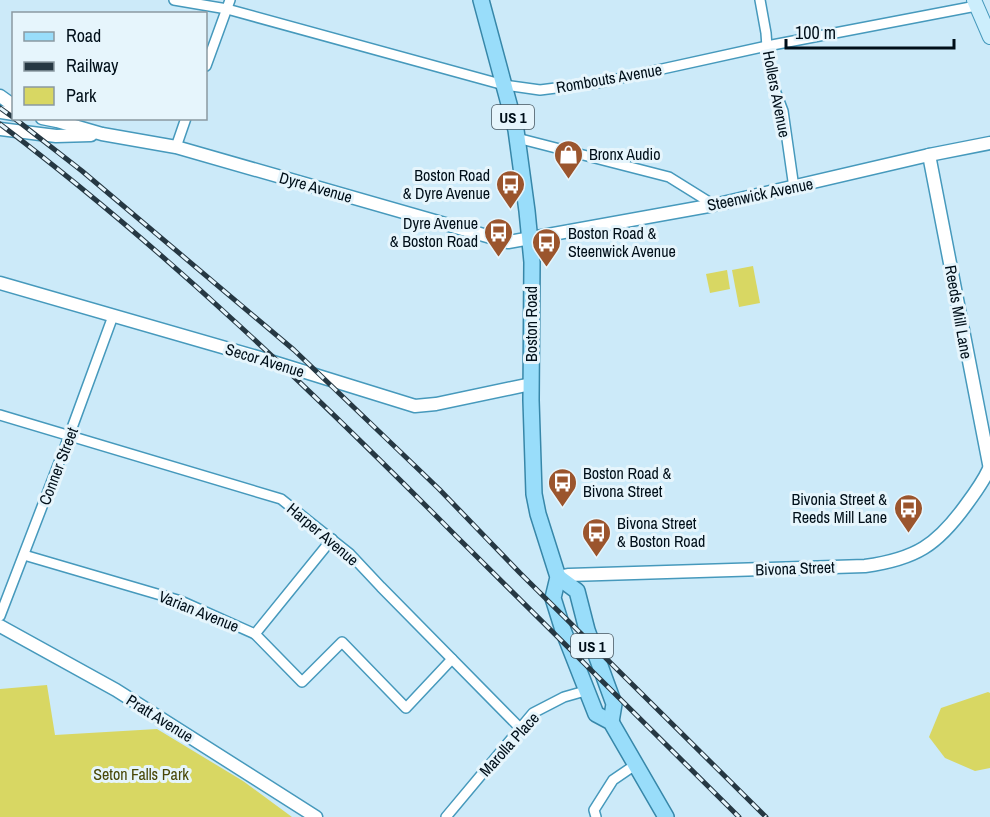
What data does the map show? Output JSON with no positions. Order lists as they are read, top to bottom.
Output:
{
  "streets": {
    "main road": ["US 1", "Boston Road"],
    "street": [
      "Rombouts Avenue",
      "Hollers Avenue",
      "Dyre Avenue",
      "Steenwick Avenue",
      "Reeds Mill Lane",
      "Secor Avenue",
      "Conner Street",
      "Harper Avenue",
      "Bivona Street",
      "Varian Avenue",
      "Pratt Avenue",
      "Marolla Place"
    ]
  },
  "crossings": [
    ["Rombouts Avenue", "Hollers Avenue"],
    ["Rombouts Avenue", "Boston Road"],
    ["Hollers Avenue", "Steenwick Avenue"],
    ["Dyre Avenue", "Steenwick Avenue"],
    ["Dyre Avenue", "Boston Road"],
    ["Steenwick Avenue", "Reeds Mill Lane"],
    ["Steenwick Avenue", "Boston Road"],
    ["Reeds Mill Lane", "Bivona Street"],
    ["Boston Road", "Secor Avenue"],
    ["Boston Road", "Bivona Street"],
    ["Boston Road", "Marolla Place"],
    ["Secor Avenue", "Conner Street"],
    ["Conner Street", "Harper Avenue"],
    ["Conner Street", "Varian Avenue"],
    ["Harper Avenue", "Varian Avenue"],
    ["Harper Avenue", "Marolla Place"]
  ],
  "parks": ["Seton Falls Park"],
  "places": {
    "shop": ["Bronx Audio"],
    "bus stop": [
      "Boston Road & Dyre Avenue",
      "Dyre Avenue & Boston Road",
      "Boston Road & Steenwick Avenue",
      "Boston Road & Bivona Street",
      "Bivonia Street & Reeds Mill Lane",
      "Bivona Street & Boston Road"
    ]
  },
  "legend": ["Road", "Railway", "Park"],
  "scale_bar": "100 m"
}
